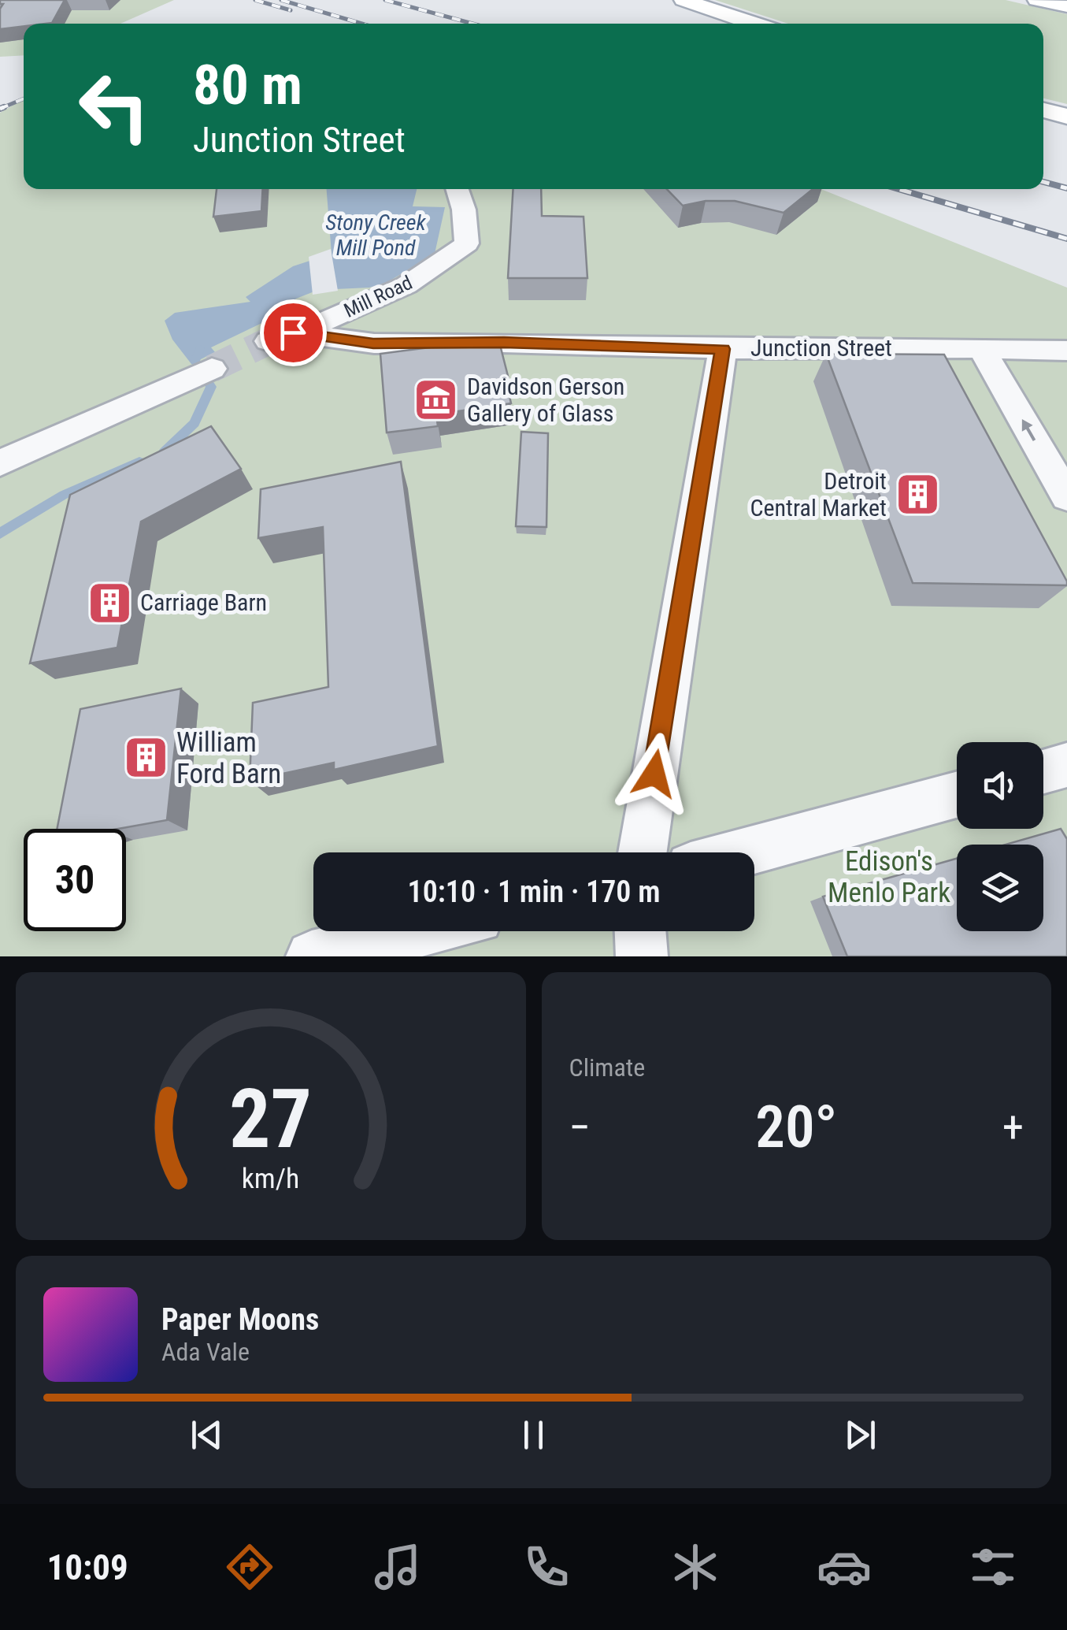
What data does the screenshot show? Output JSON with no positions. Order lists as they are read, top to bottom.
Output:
{
  "streets": {
    "street": ["Mill Road", "Junction Street"]
  },
  "crossings": [
    ["Mill Road", "Junction Street"]
  ],
  "water": ["Stony Creek Mill Pond"],
  "parks": ["Edison's Menlo Park"],
  "places": {
    "museum": ["Davidson Gerson Gallery of Glass"],
    "building": ["Detroit Central Market", "Carriage Barn", "William Ford Barn"]
  },
  "page": {
    "turn": ["80 m", "Junction Street"],
    "limit": "30",
    "trip": "10:10 · 1 min · 170 m",
    "tile": "Climate",
    "heat": ["−", "20°", "+"],
    "song": ["Paper Moons", "Ada Vale"],
    "tabs": "10:09",
    "gauge": ["27", "km/h"]
  }
}
